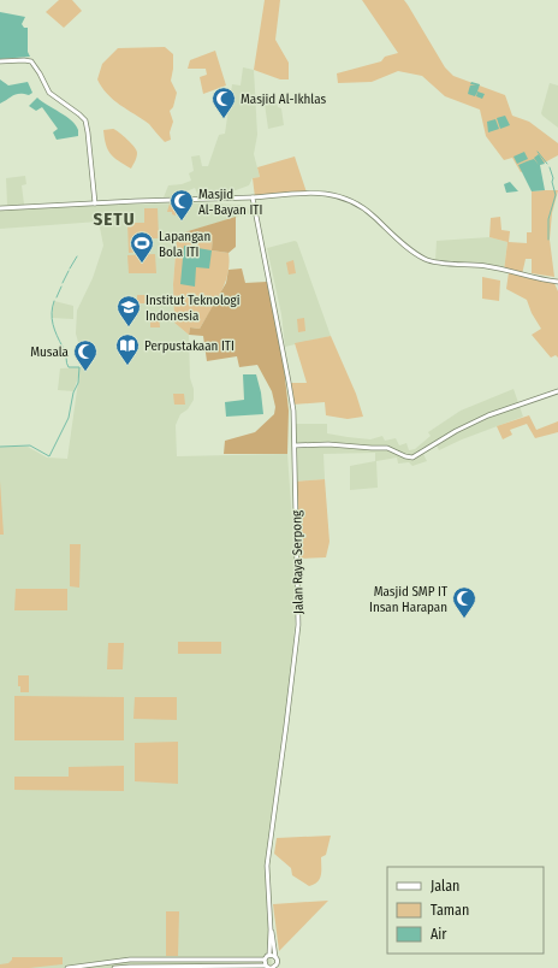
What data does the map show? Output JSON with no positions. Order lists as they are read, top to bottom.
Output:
{
  "streets": {
    "main road": ["Jalan Raya Serpong"]
  },
  "districts": ["SETU"],
  "places": {
    "mosque": [
      "Masjid Al-Ikhlas",
      "Masjid Al-Bayan ITI",
      "Musala",
      "Masjid SMP IT Insan Harapan"
    ],
    "sports": ["Lapangan Bola ITI"],
    "school or university": ["Institut Teknologi Indonesia"],
    "library": ["Perpustakaan ITI"]
  },
  "legend": ["Jalan", "Taman", "Air"]
}
